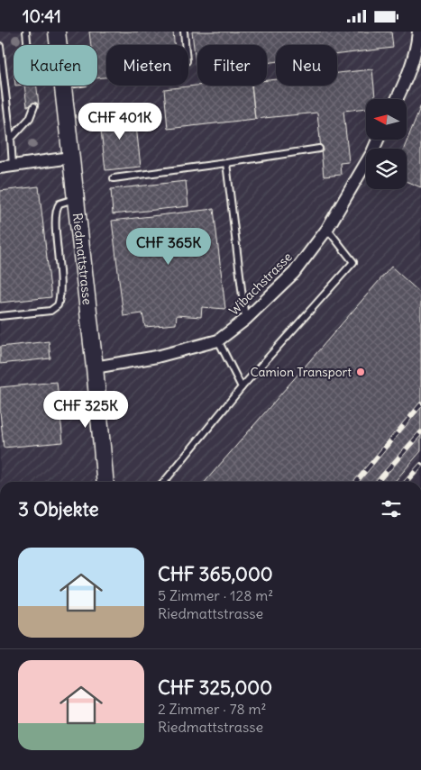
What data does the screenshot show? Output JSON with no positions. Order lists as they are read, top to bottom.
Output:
{
  "streets": {
    "main road": ["Riedmattstrasse"],
    "street": ["Wibachstrasse"]
  },
  "crossings": [
    ["Riedmattstrasse", "Wibachstrasse"]
  ],
  "places": ["Camion Transport"],
  "north": "left",
  "page": {
    "status": "10:41",
    "chip": [
      "Kaufen",
      "Mieten",
      "Filter",
      "Neu"
    ],
    "price": ["CHF 401K", "CHF 365K", "CHF 325K"],
    "heading": "3 Objekte",
    "list": [
      {
        "name": "CHF 365,000",
        "note": "5 Zimmer · 128 m² · Riedmattstrasse"
      },
      {
        "name": "CHF 325,000",
        "note": "2 Zimmer · 78 m² · Riedmattstrasse"
      }
    ]
  }
}
